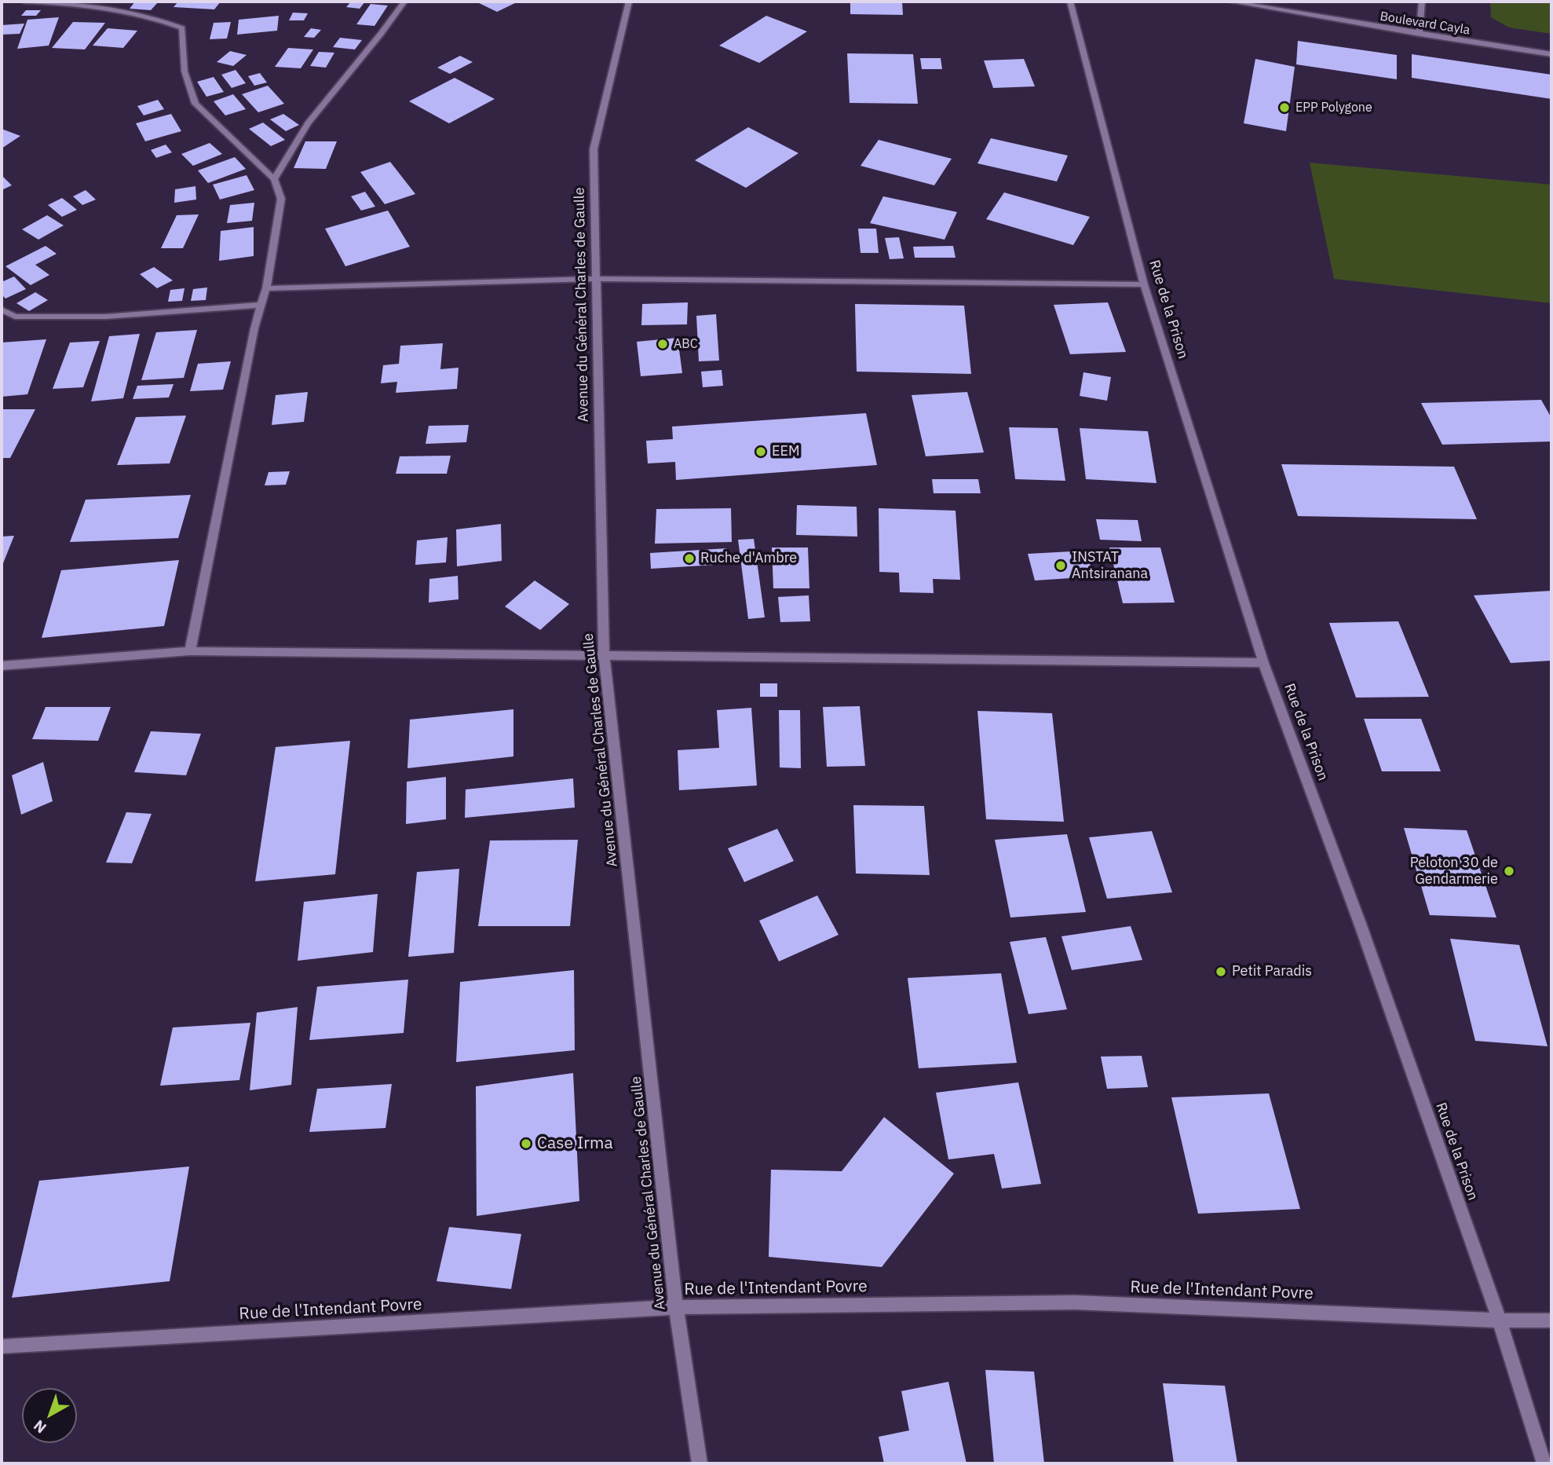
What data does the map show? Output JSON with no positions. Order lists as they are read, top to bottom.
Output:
{
  "streets": {
    "street": [
      "Boulevard Cayla",
      "Avenue du Général Charles de Gaulle",
      "Rue de la Prison",
      "Rue de l'Intendant Povre"
    ]
  },
  "crossings": [
    ["Avenue du Général Charles de Gaulle", "Rue de l'Intendant Povre"],
    ["Rue de la Prison", "Rue de l'Intendant Povre"]
  ],
  "places": [
    "EPP Polygone",
    "ABC",
    "EEM",
    "Ruche d'Ambre",
    "INSTAT Antsiranana",
    "Peloton 30 de Gendarmerie",
    "Petit Paradis",
    "Case Irma"
  ],
  "north": "bottom left"
}
